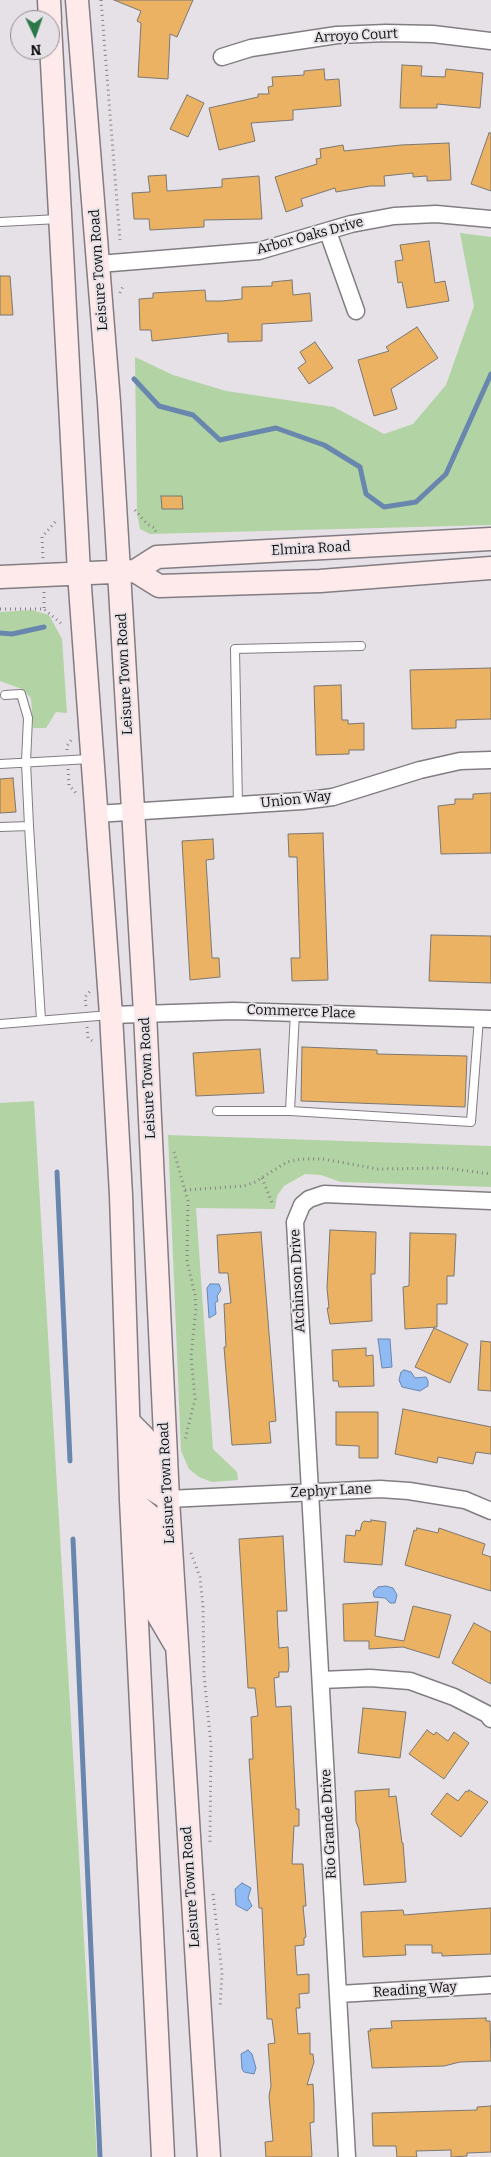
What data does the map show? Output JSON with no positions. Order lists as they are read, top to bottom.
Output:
{
  "streets": {
    "main road": ["Leisure Town Road", "Elmira Road"],
    "street": [
      "Arroyo Court",
      "Arbor Oaks Drive",
      "Union Way",
      "Commerce Place",
      "Atchinson Drive",
      "Zephyr Lane",
      "Rio Grande Drive",
      "Reading Way"
    ]
  },
  "crossings": [
    ["Arbor Oaks Drive", "Leisure Town Road"],
    ["Leisure Town Road", "Elmira Road"],
    ["Leisure Town Road", "Union Way"],
    ["Leisure Town Road", "Commerce Place"],
    ["Leisure Town Road", "Zephyr Lane"],
    ["Atchinson Drive", "Zephyr Lane"],
    ["Atchinson Drive", "Rio Grande Drive"],
    ["Zephyr Lane", "Rio Grande Drive"],
    ["Rio Grande Drive", "Reading Way"]
  ],
  "north": "bottom"
}
